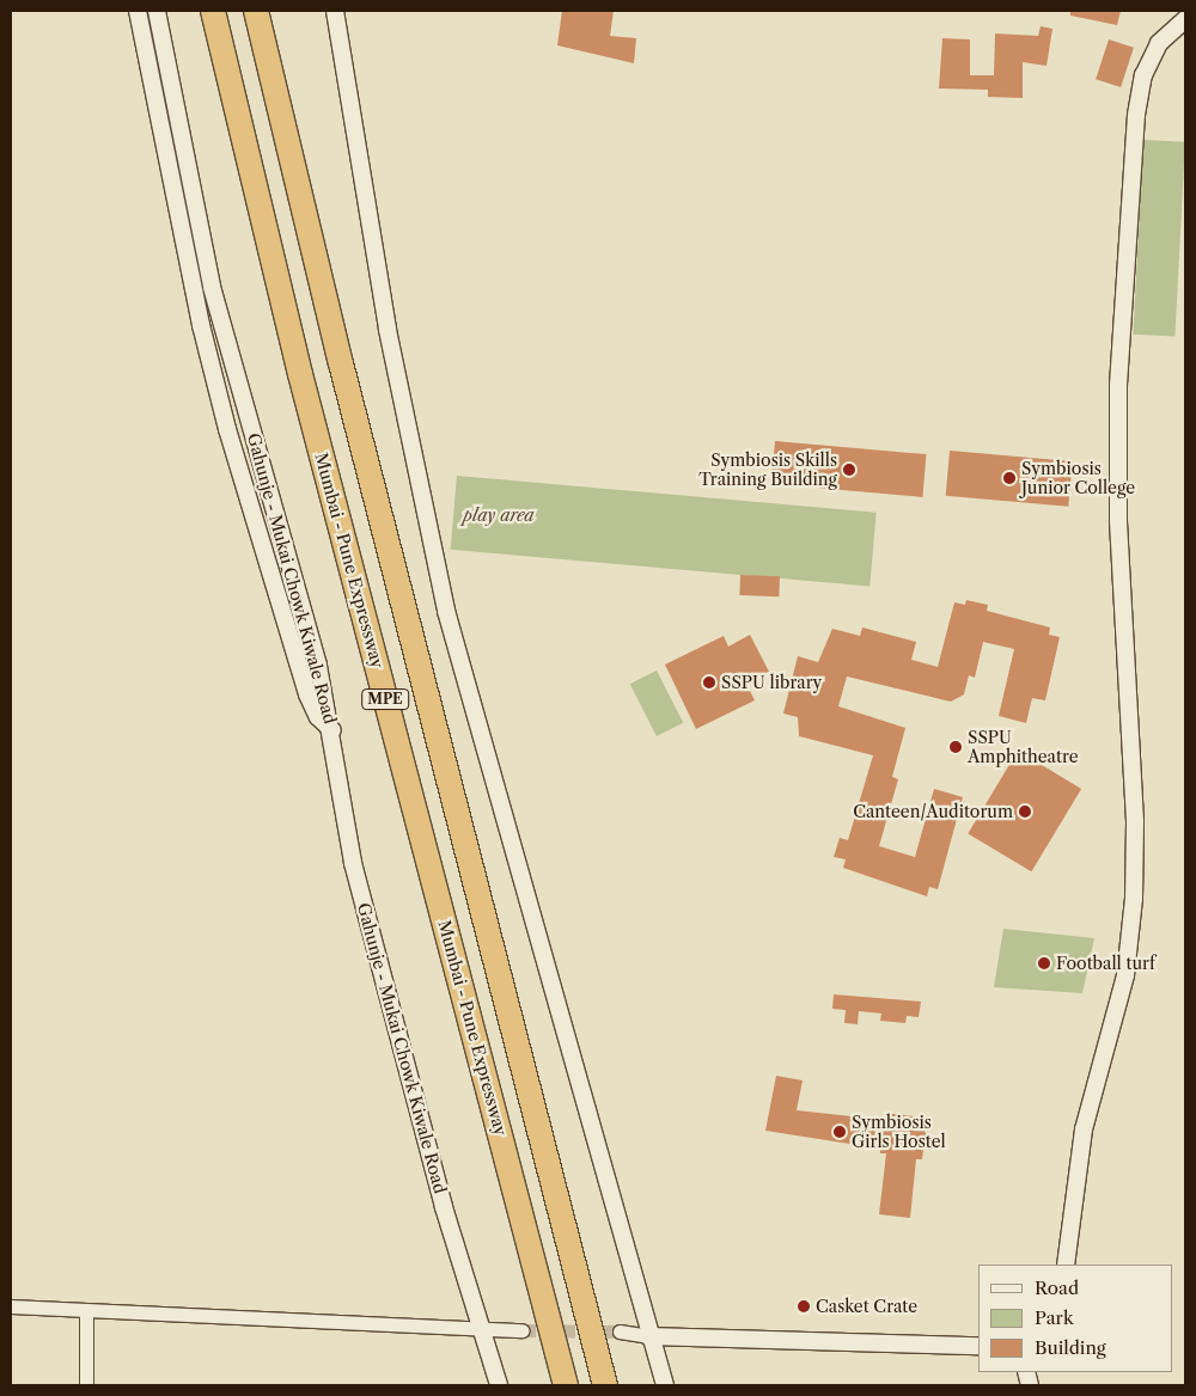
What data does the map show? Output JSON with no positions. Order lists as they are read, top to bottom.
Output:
{
  "streets": {
    "highway": ["Mumbai - Pune Expressway", "MPE"],
    "street": ["Gahunje - Mukai Chowk Kiwale Road"]
  },
  "parks": ["play area"],
  "places": [
    "Symbiosis Skills Training Building",
    "Symbiosis Junior College",
    "SSPU library",
    "SSPU Amphitheatre",
    "Canteen/Auditorum",
    "Football turf",
    "Symbiosis Girls Hostel",
    "Casket Crate"
  ],
  "legend": ["Road", "Park", "Building"]
}
